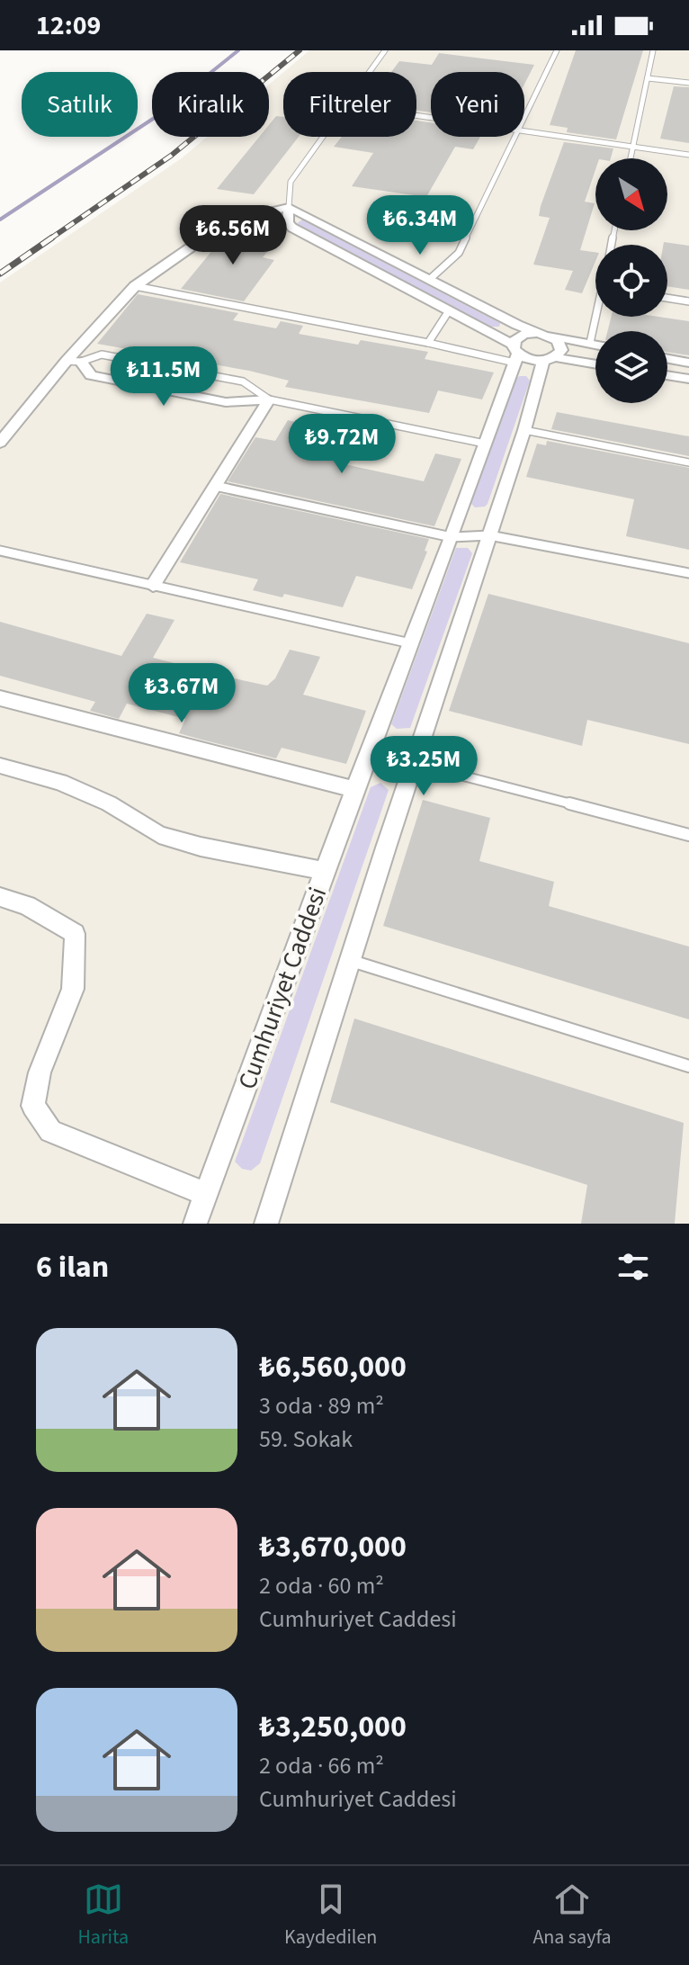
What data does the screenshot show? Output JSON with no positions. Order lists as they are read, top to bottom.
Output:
{
  "streets": {
    "street": ["Cumhuriyet Caddesi"]
  },
  "north": "bottom right",
  "page": {
    "status": "12:09",
    "chip": [
      "Satılık",
      "Kiralık",
      "Filtreler",
      "Yeni"
    ],
    "price": [
      "₺6.34M",
      "₺6.56M",
      "₺11.5M",
      "₺9.72M",
      "₺3.67M",
      "₺3.25M"
    ],
    "heading": "6 ilan",
    "list": [
      {
        "name": "₺6,560,000",
        "note": "3 oda · 89 m² · 59. Sokak"
      },
      {
        "name": "₺3,670,000",
        "note": "2 oda · 60 m² · Cumhuriyet Caddesi"
      },
      {
        "name": "₺3,250,000",
        "note": "2 oda · 66 m² · Cumhuriyet Caddesi"
      }
    ],
    "tabs": ["Harita", "Kaydedilen", "Ana sayfa"]
  }
}
